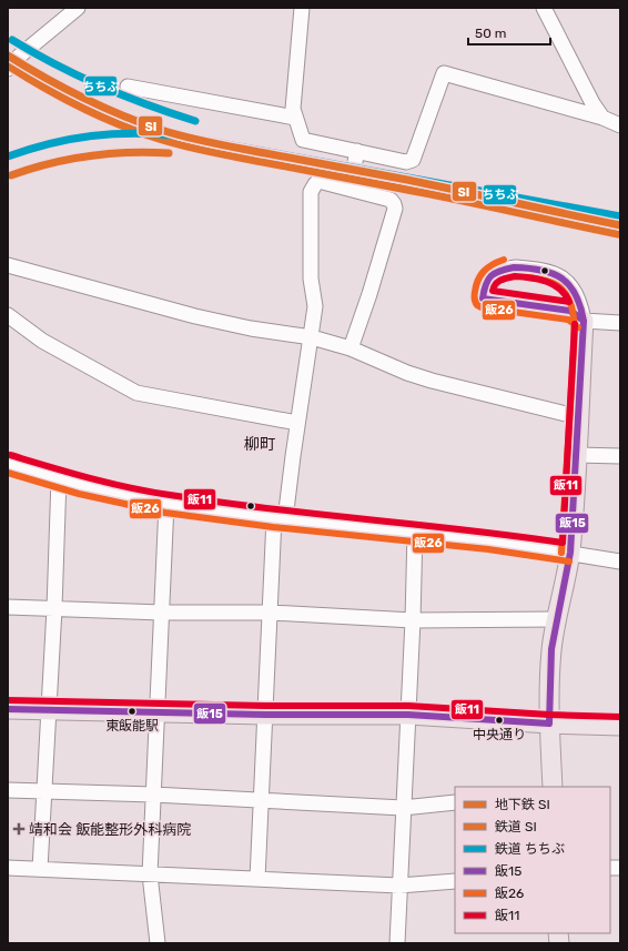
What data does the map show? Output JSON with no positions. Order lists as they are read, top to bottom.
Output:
{
  "districts": ["柳町"],
  "places": {
    "other": ["東飯能駅", "中央通り"],
    "health": ["靖和会 飯能整形外科病院"]
  },
  "lines": [
    "rail line ちちぶ",
    "metro line SI",
    "rail line SI",
    "transit line 飯26",
    "transit line 飯15",
    "transit line 飯11"
  ],
  "legend": [
    "地下鉄 SI",
    "鉄道 SI",
    "鉄道 ちちぶ",
    "飯15",
    "飯26",
    "飯11"
  ],
  "scale_bar": "50 m"
}
